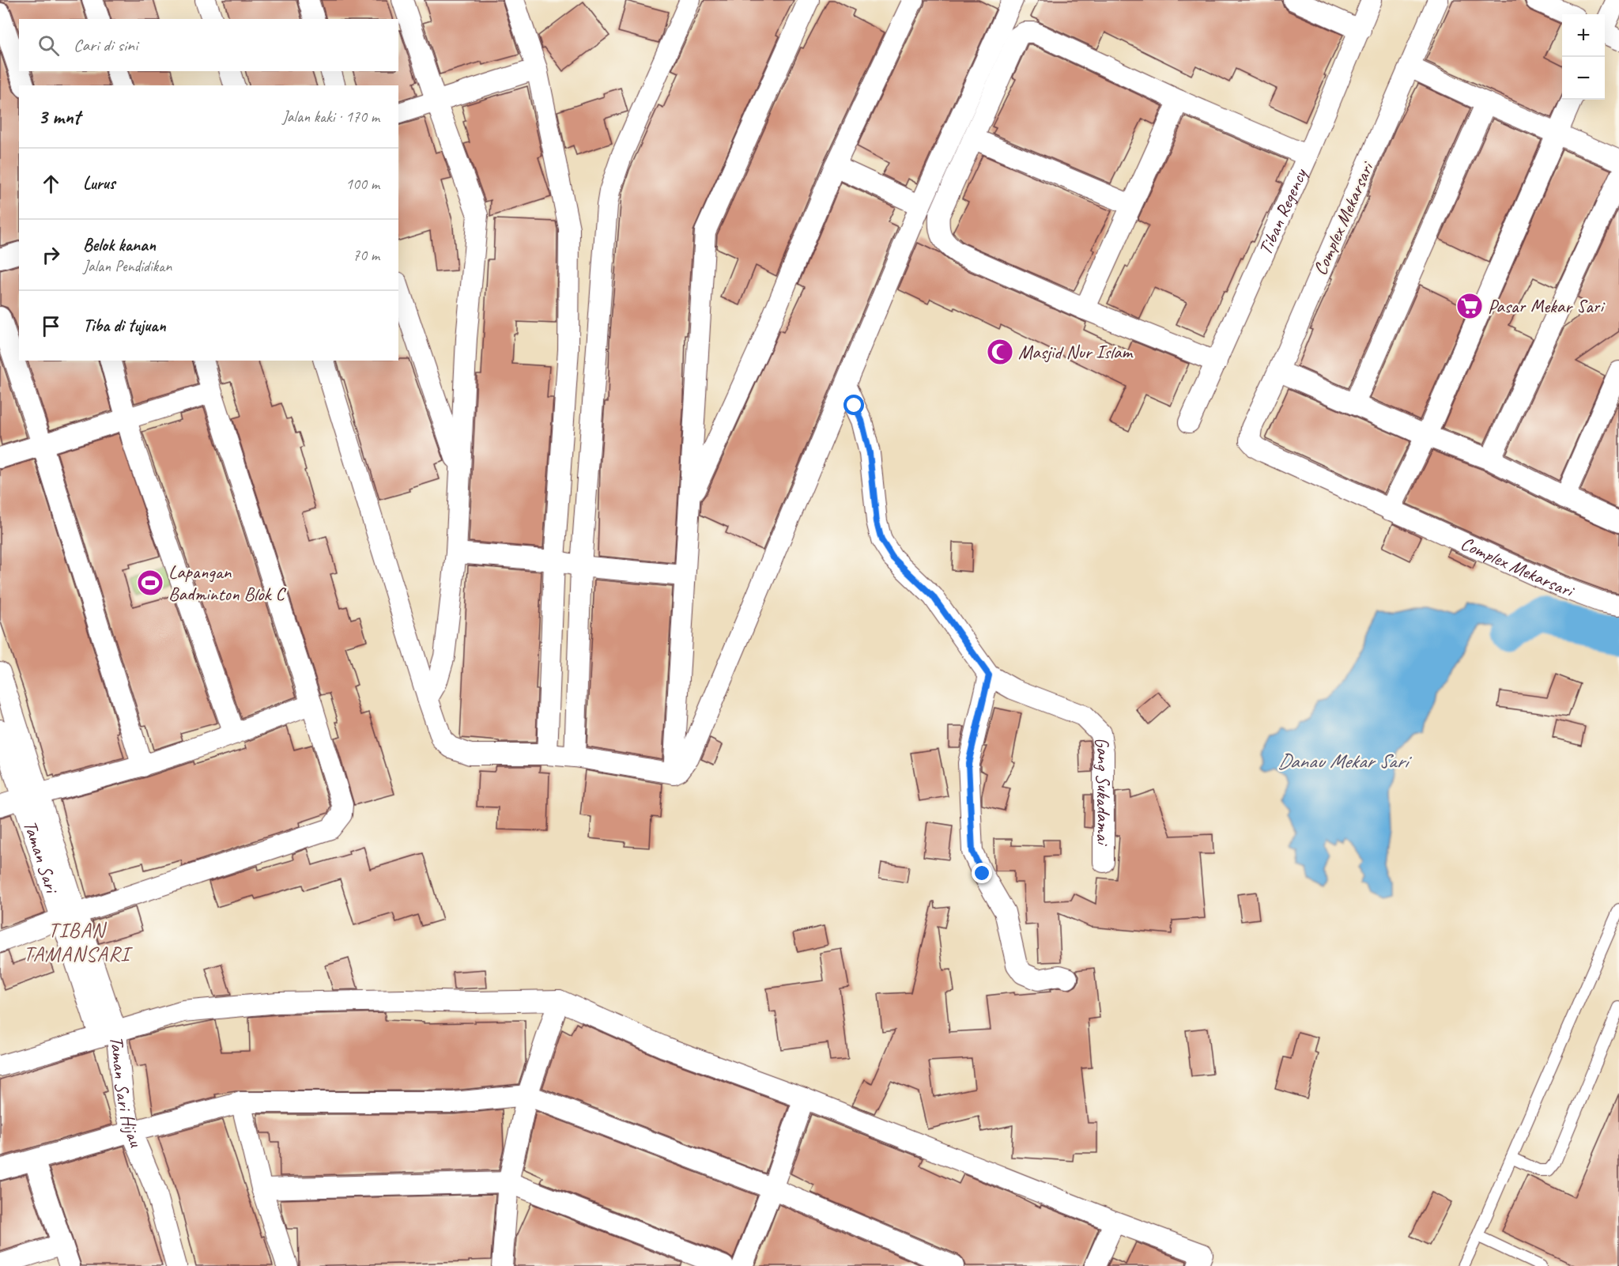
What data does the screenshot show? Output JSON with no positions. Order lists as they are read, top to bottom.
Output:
{
  "streets": {
    "street": [
      "Tiban Regency",
      "Complex Mekarsari",
      "Gang Sukadamai",
      "Taman Sari",
      "Taman Sari Hijau"
    ]
  },
  "crossings": [
    ["Taman Sari", "Taman Sari Hijau"]
  ],
  "districts": ["TIBAN TAMANSARI"],
  "water": ["Danau Mekar Sari"],
  "places": {
    "supermarket": ["Pasar Mekar Sari"],
    "mosque": ["Masjid Nur Islam"],
    "sports": ["Lapangan Badminton Blok C"]
  },
  "page": {
    "map_buttons": ["+", "−"],
    "search": "Cari di sini",
    "heading": ["3 mnt", "Jalan kaki · 170 m"],
    "list": [
      ["Lurus", "100 m"],
      ["Belok kanan", "Jalan Pendidikan", "70 m"],
      "Tiba di tujuan"
    ]
  }
}
